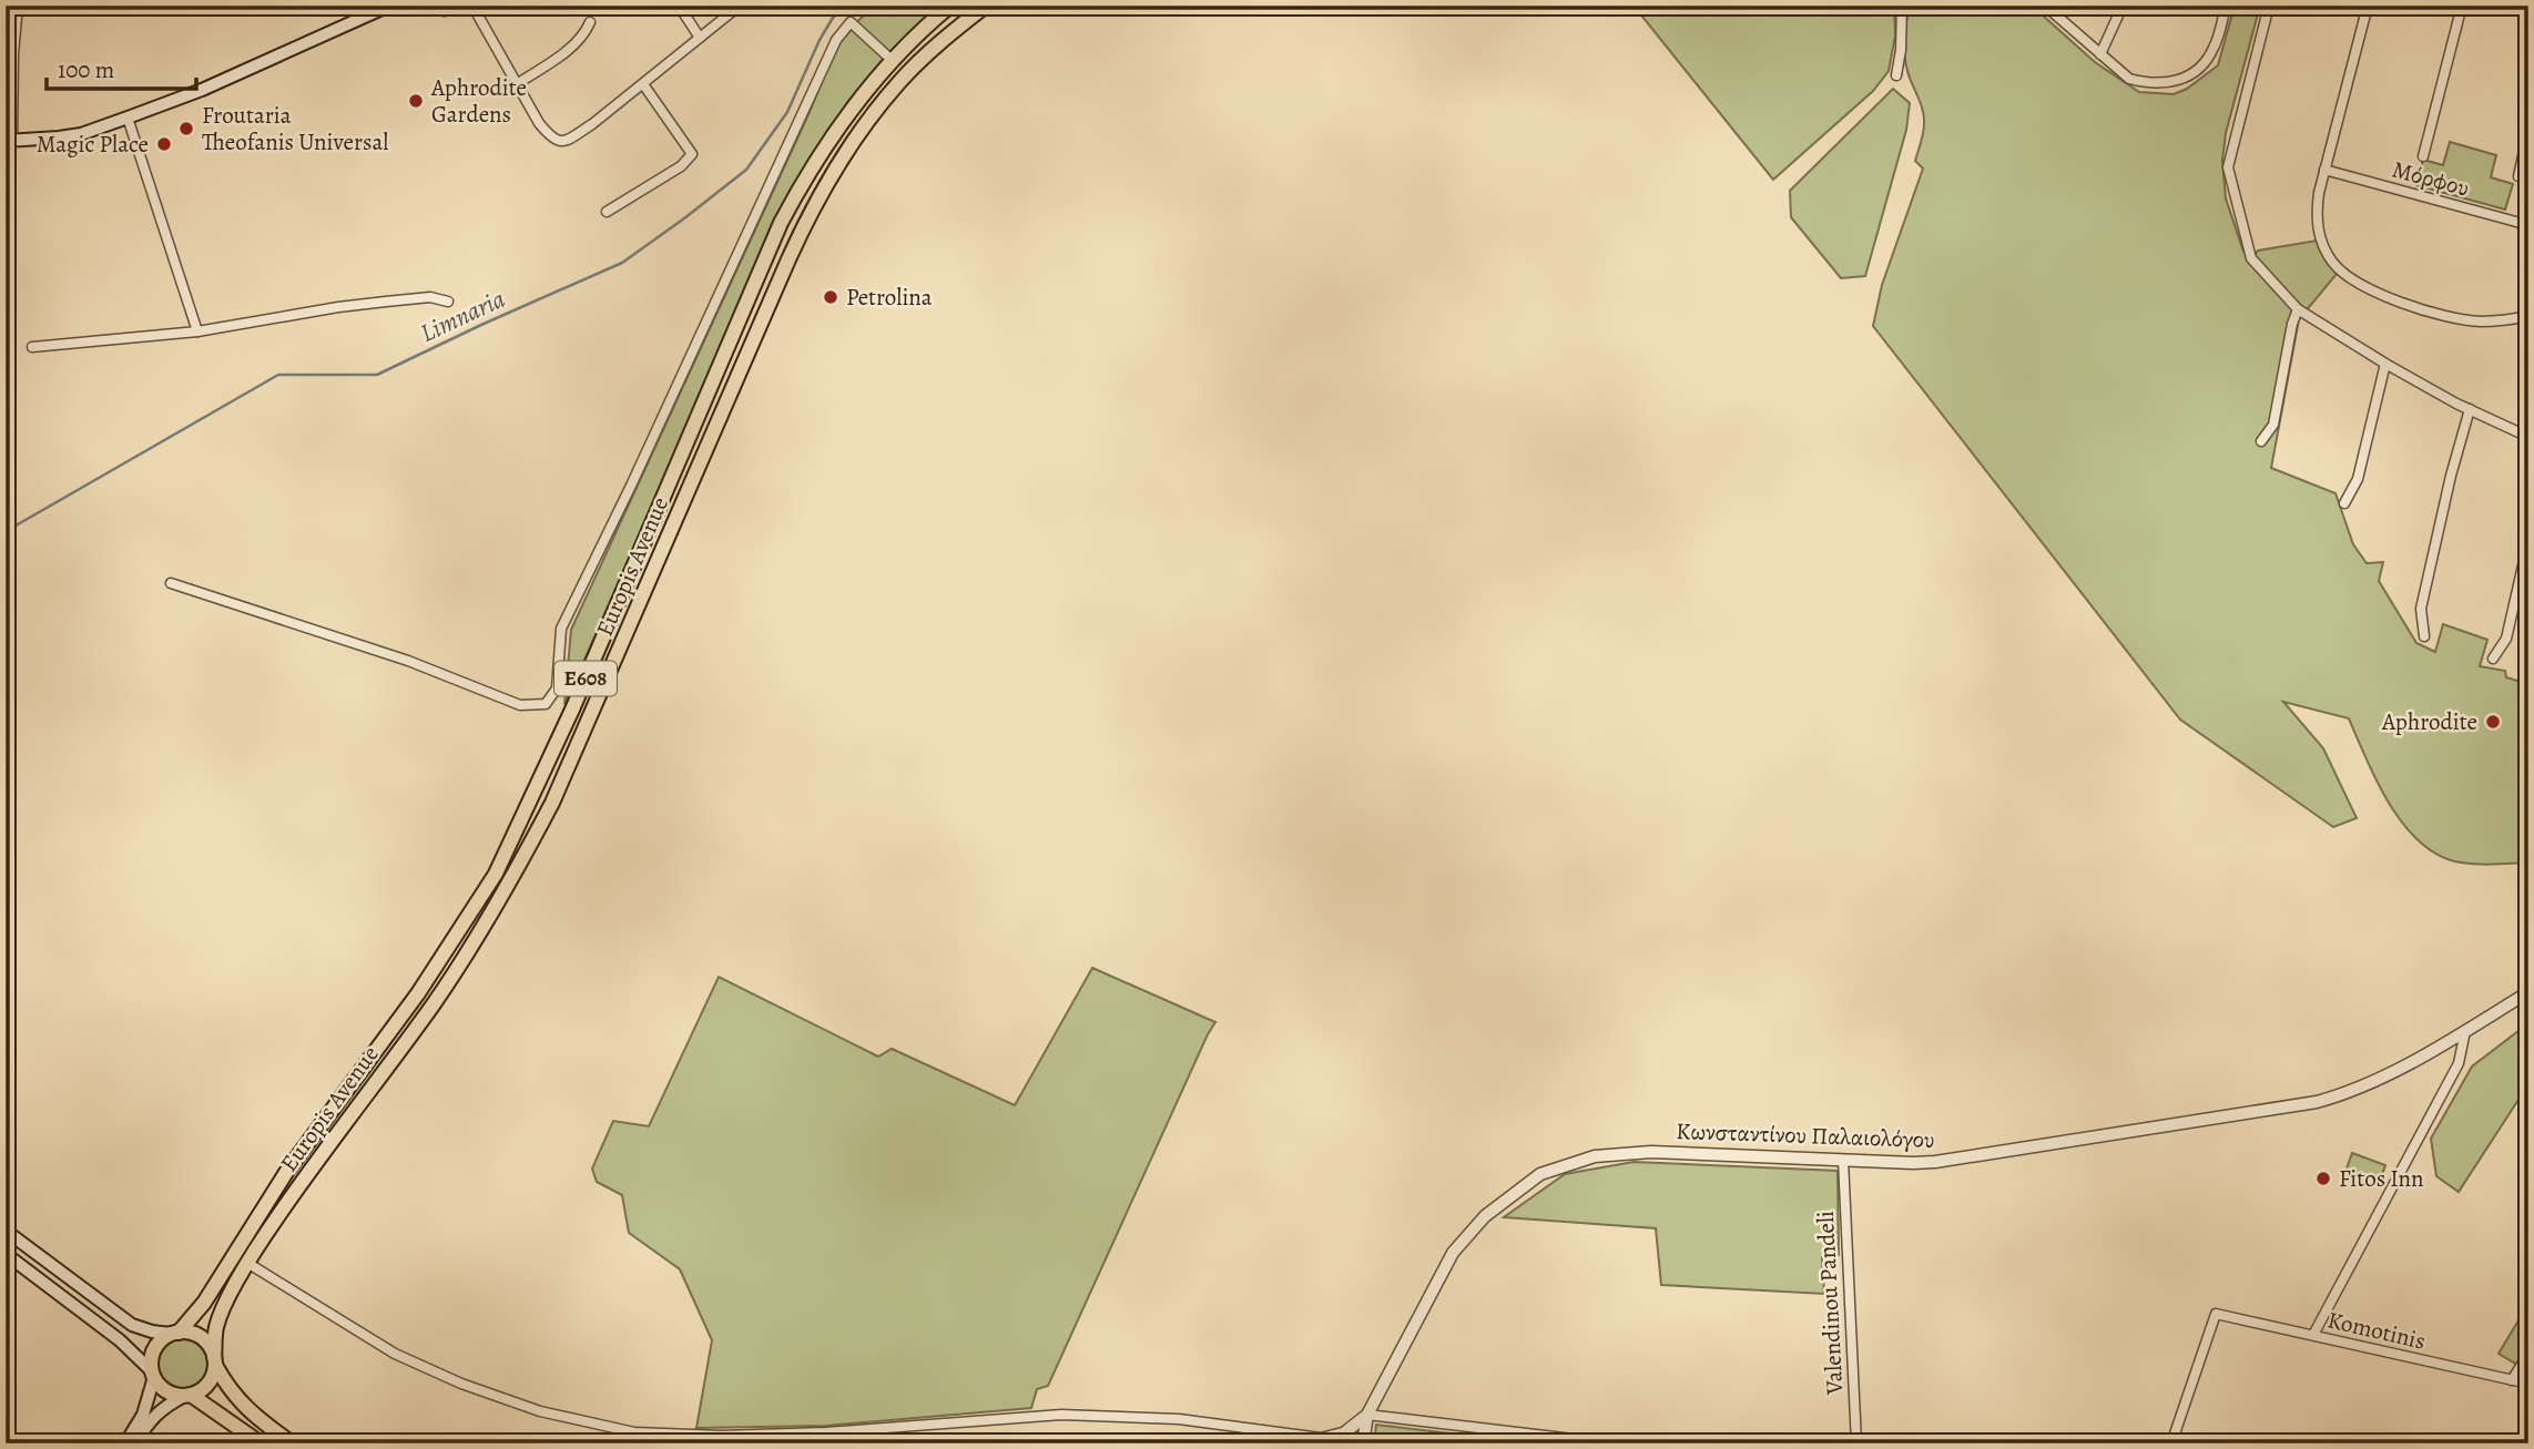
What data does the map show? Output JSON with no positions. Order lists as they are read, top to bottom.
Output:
{
  "streets": {
    "main road": ["Europis Avenue", "E608"],
    "street": [
      "Μόρφου",
      "Κωνσταντίνου Παλαιολόγου",
      "Valendinou Pandeli",
      "Komotinis"
    ]
  },
  "crossings": [
    ["Κωνσταντίνου Παλαιολόγου", "Valendinou Pandeli"]
  ],
  "water": ["Limnaria"],
  "places": [
    "Aphrodite Gardens",
    "Froutaria Theofanis Universal",
    "Magic Place",
    "Petrolina",
    "Aphrodite",
    "Fitos Inn"
  ],
  "scale_bar": "100 m"
}
